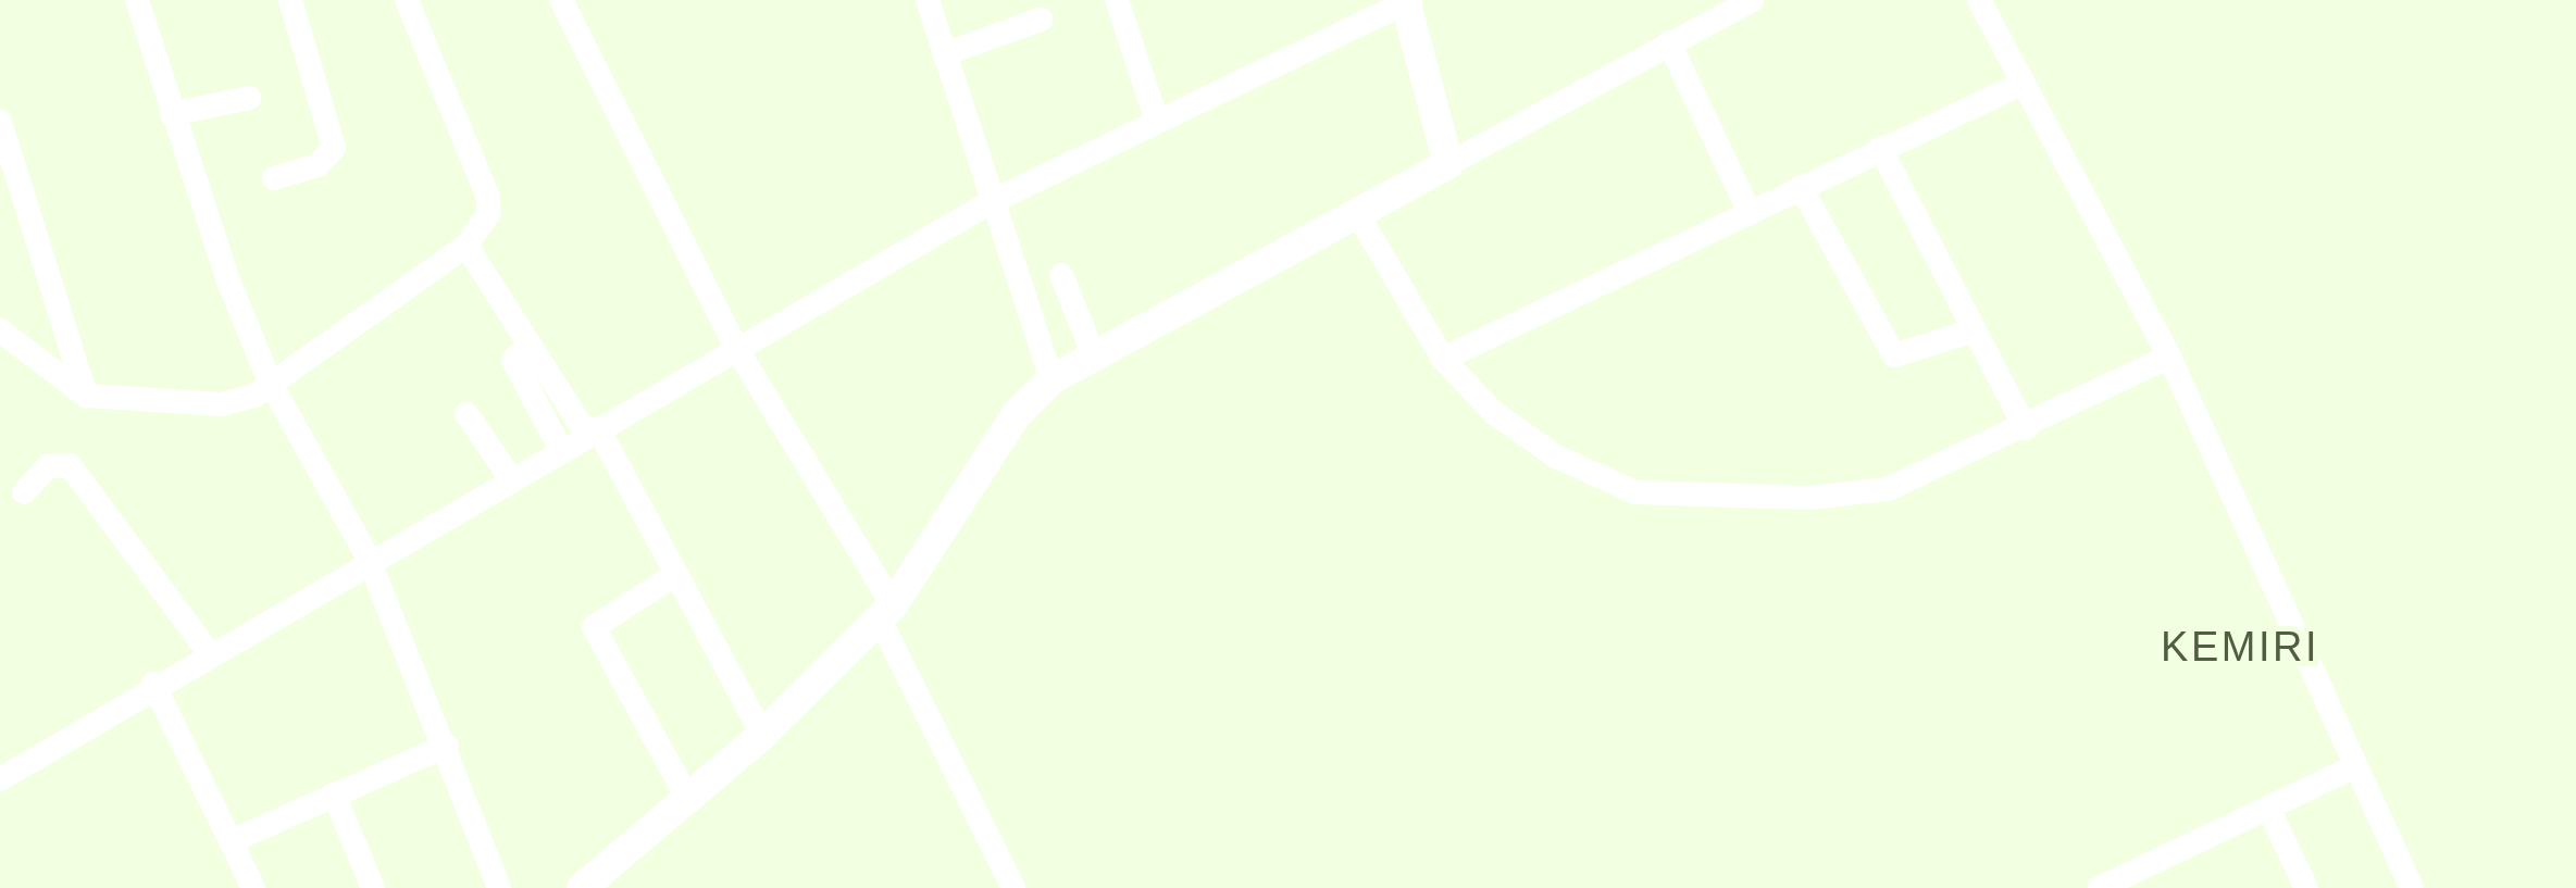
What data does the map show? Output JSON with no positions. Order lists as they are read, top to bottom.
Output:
{
  "districts": ["KEMIRI"]
}
